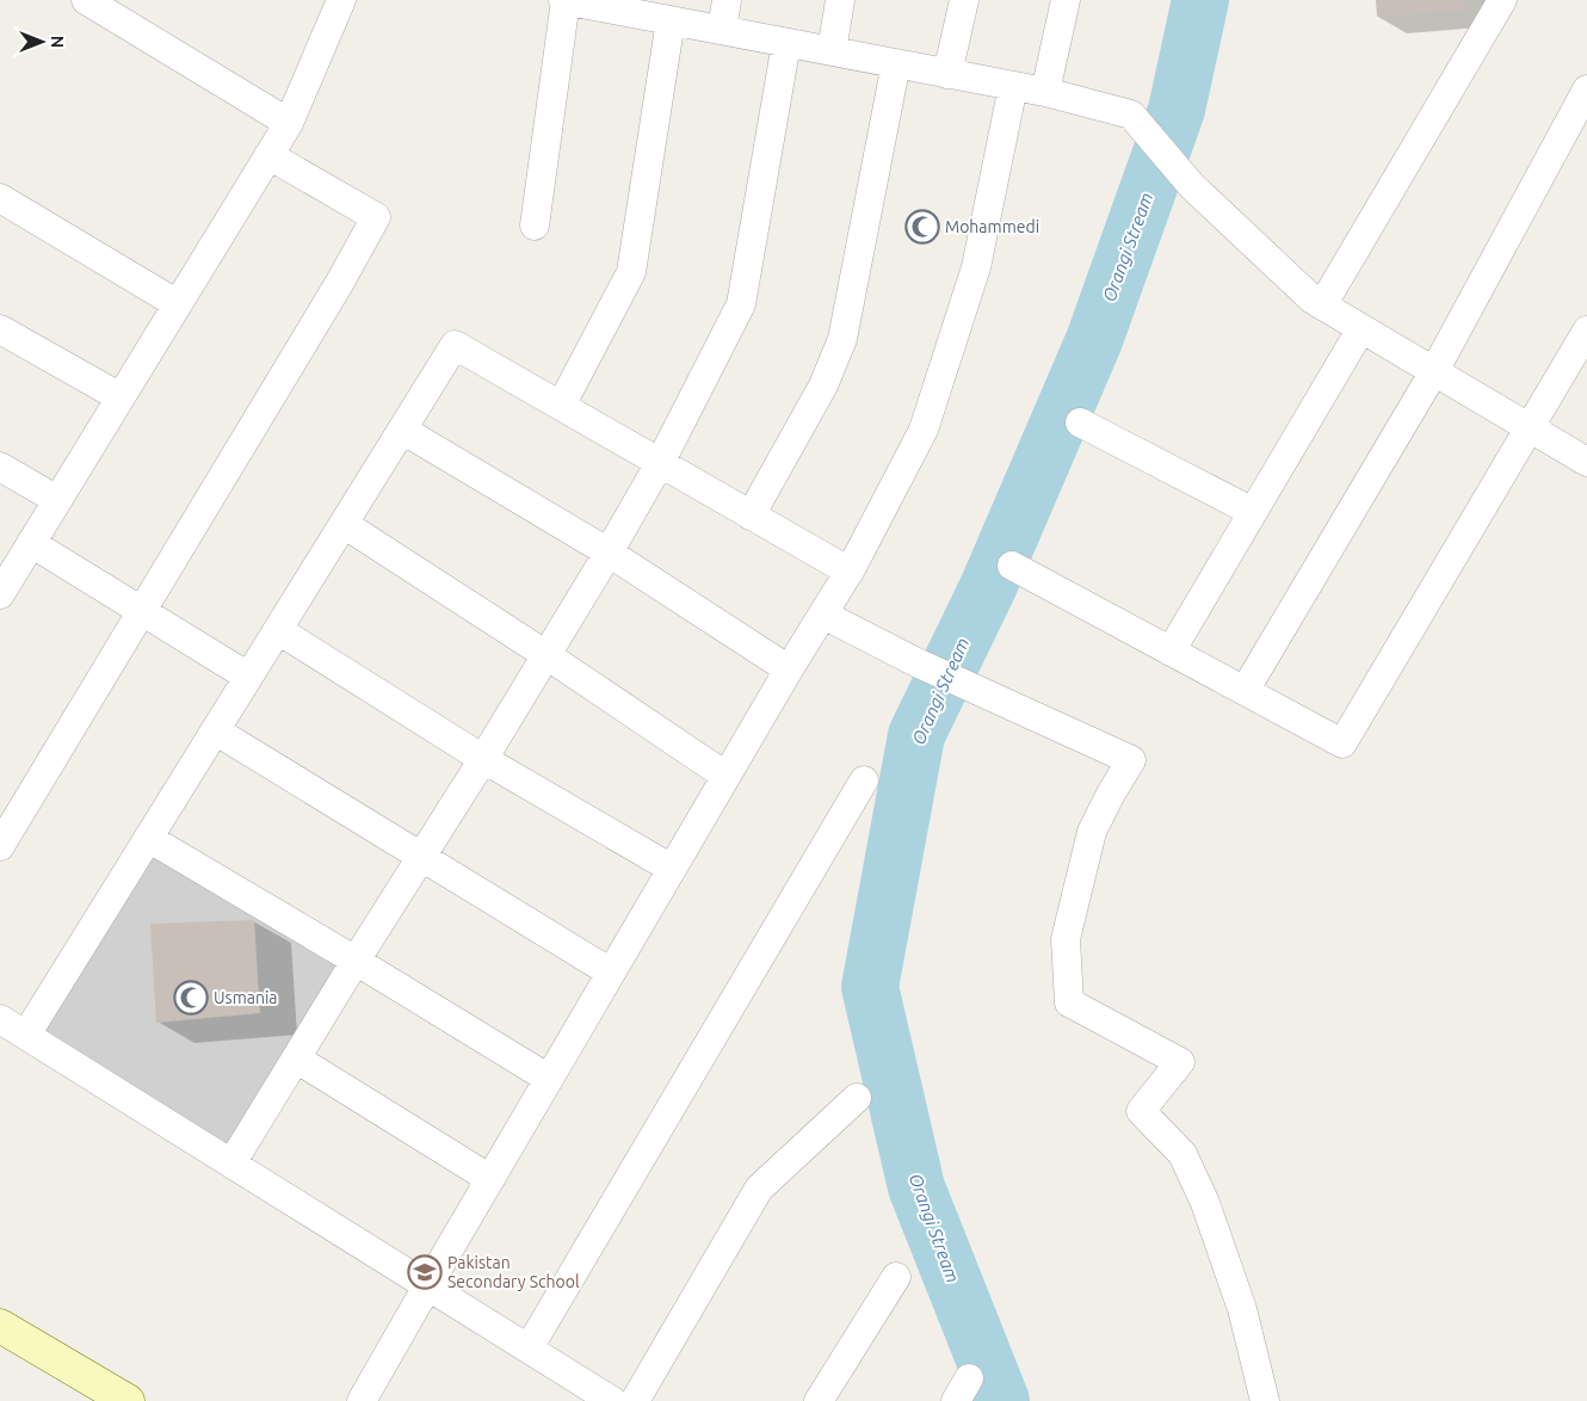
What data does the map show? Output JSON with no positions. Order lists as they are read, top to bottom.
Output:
{
  "water": ["Orangi Stream"],
  "places": {
    "mosque": ["Mohammedi", "Usmania"],
    "school or university": ["Pakistan Secondary School"]
  },
  "north": "right"
}
